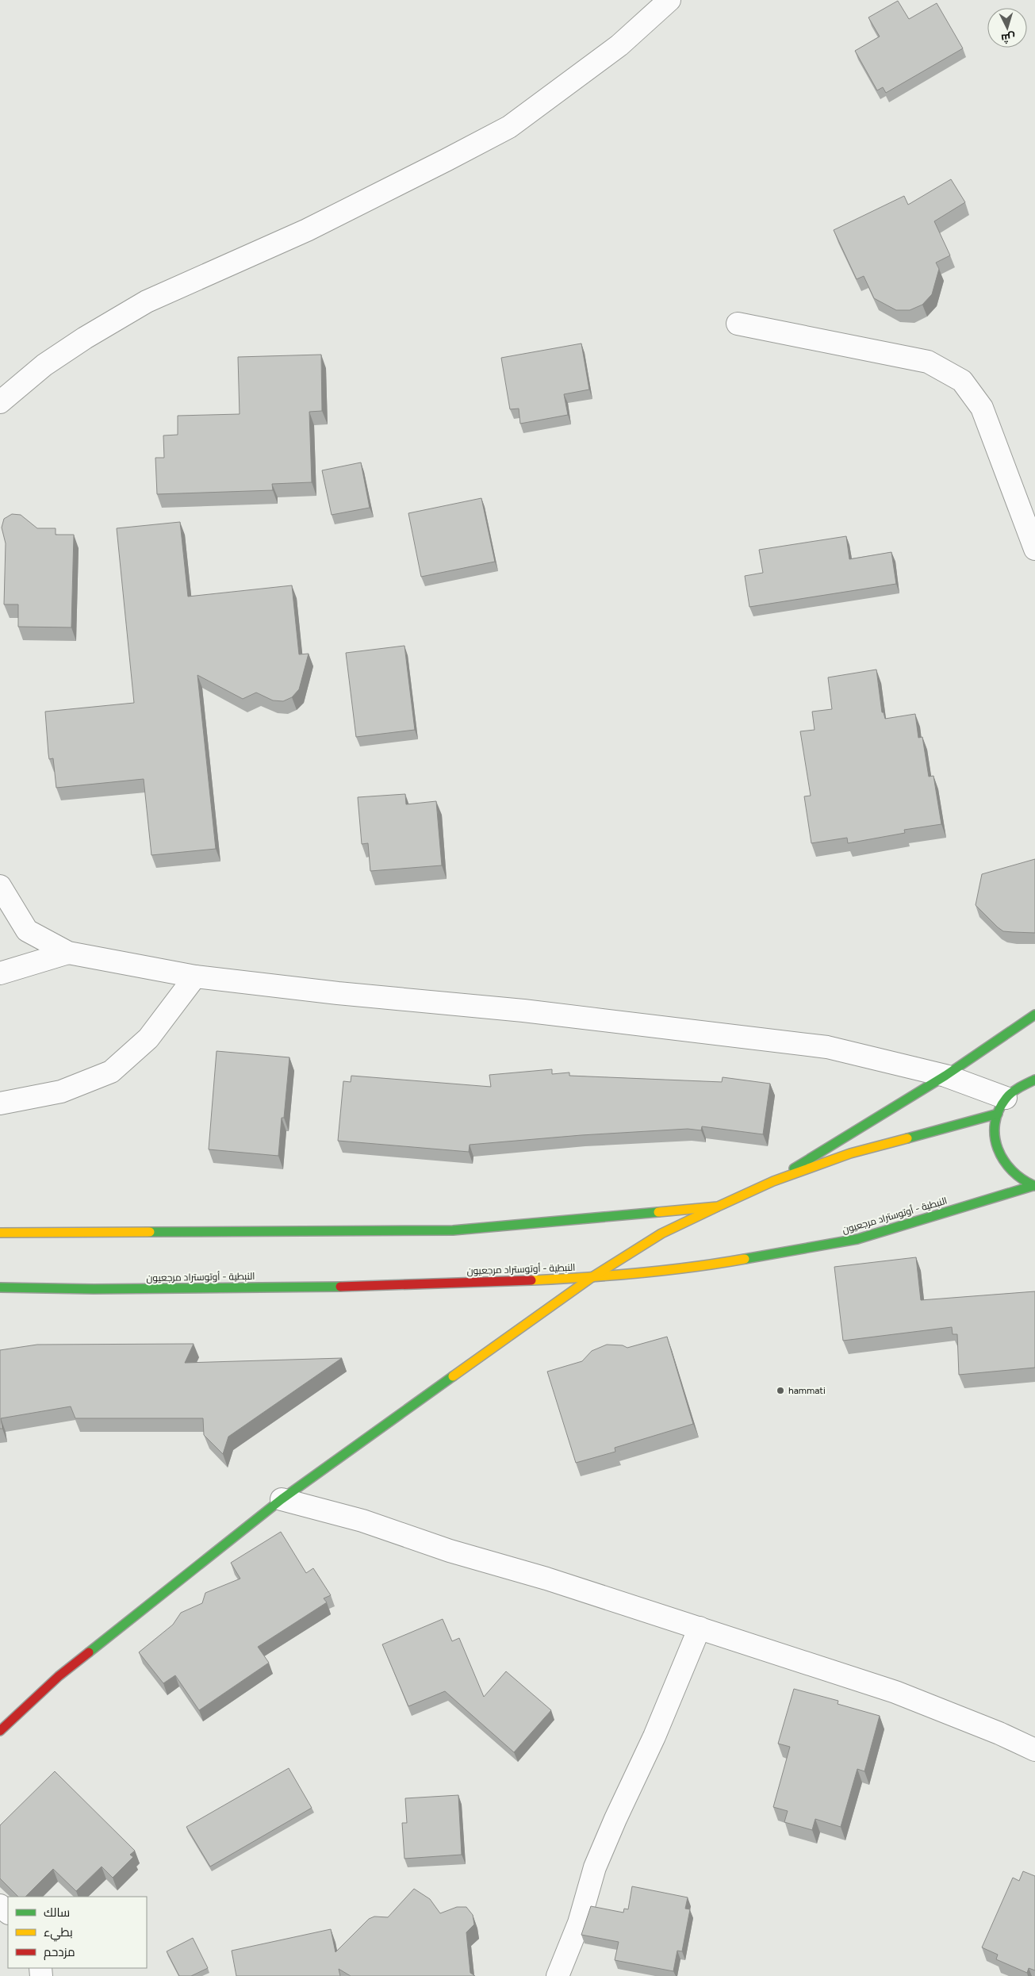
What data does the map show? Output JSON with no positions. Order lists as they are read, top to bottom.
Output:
{
  "streets": {
    "main road": ["النبطية - أوتوستراد مرجعيون"]
  },
  "places": ["hammati"],
  "legend": ["سالك", "بطيء", "مزدحم"],
  "north": "bottom"
}
